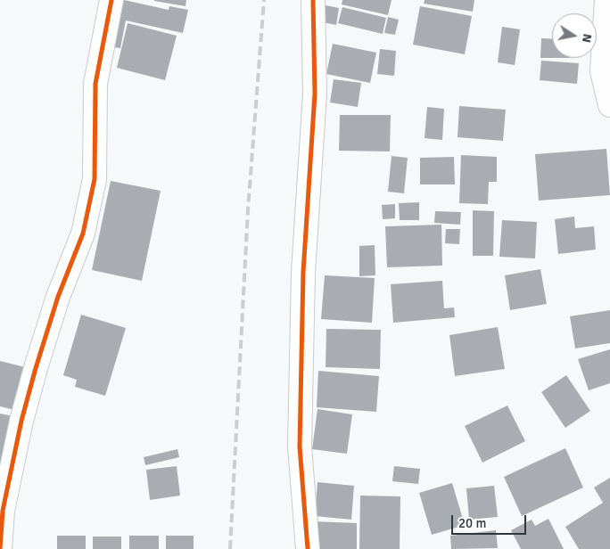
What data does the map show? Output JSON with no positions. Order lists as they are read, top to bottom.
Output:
{
  "scale_bar": "20 m",
  "north": "right"
}
